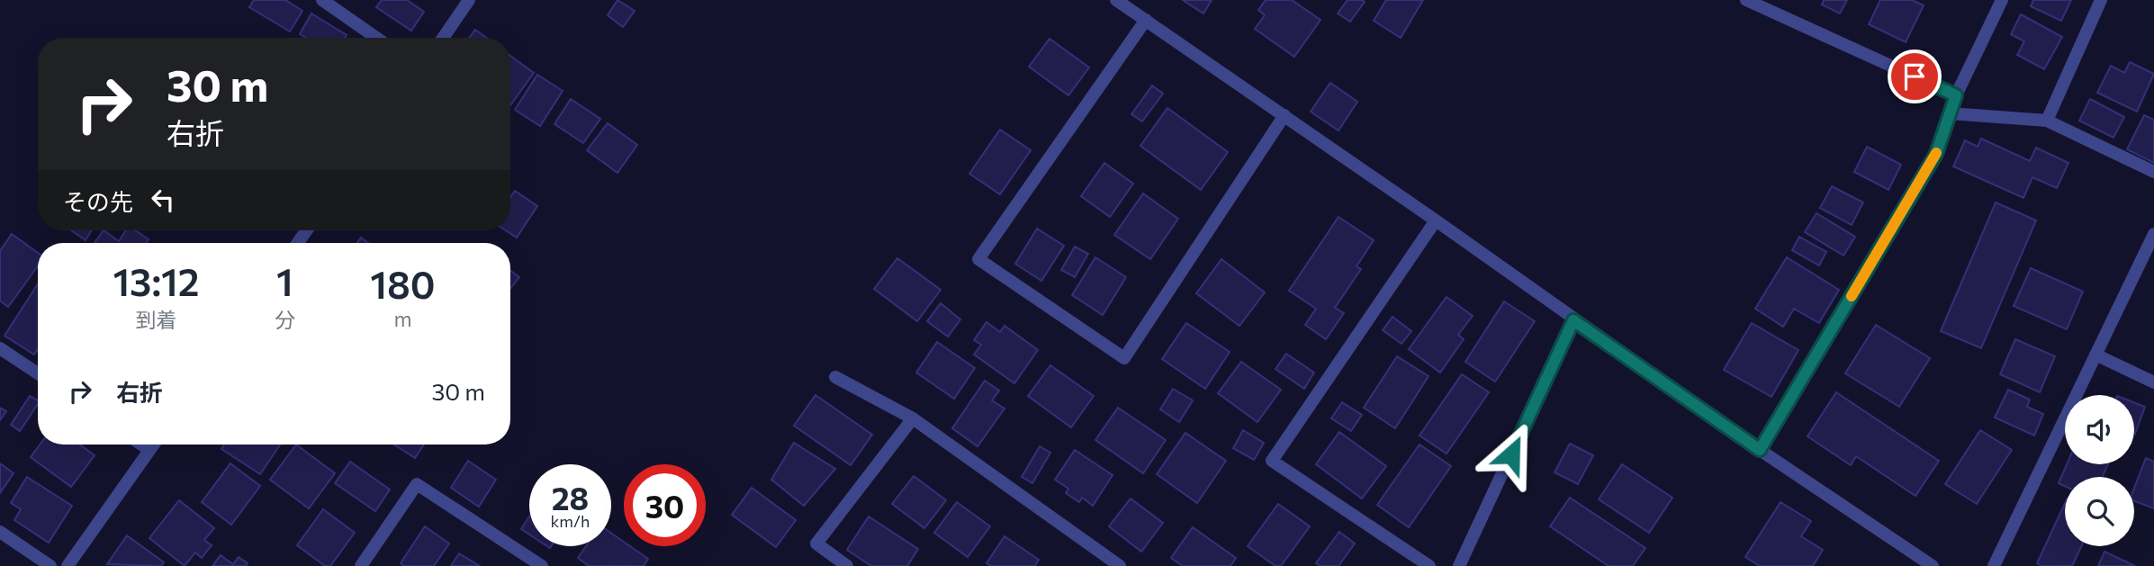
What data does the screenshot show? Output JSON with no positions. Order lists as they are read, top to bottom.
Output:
{
  "page": {
    "turn": ["30 m", "右折"],
    "then": "その先",
    "eta": [
      "13:12",
      "到着",
      "1",
      "分",
      "180",
      "m"
    ],
    "list": [
      {
        "name": "右折",
        "value": "30 m"
      }
    ],
    "speed": "28 km/h",
    "limit": "30"
  }
}
